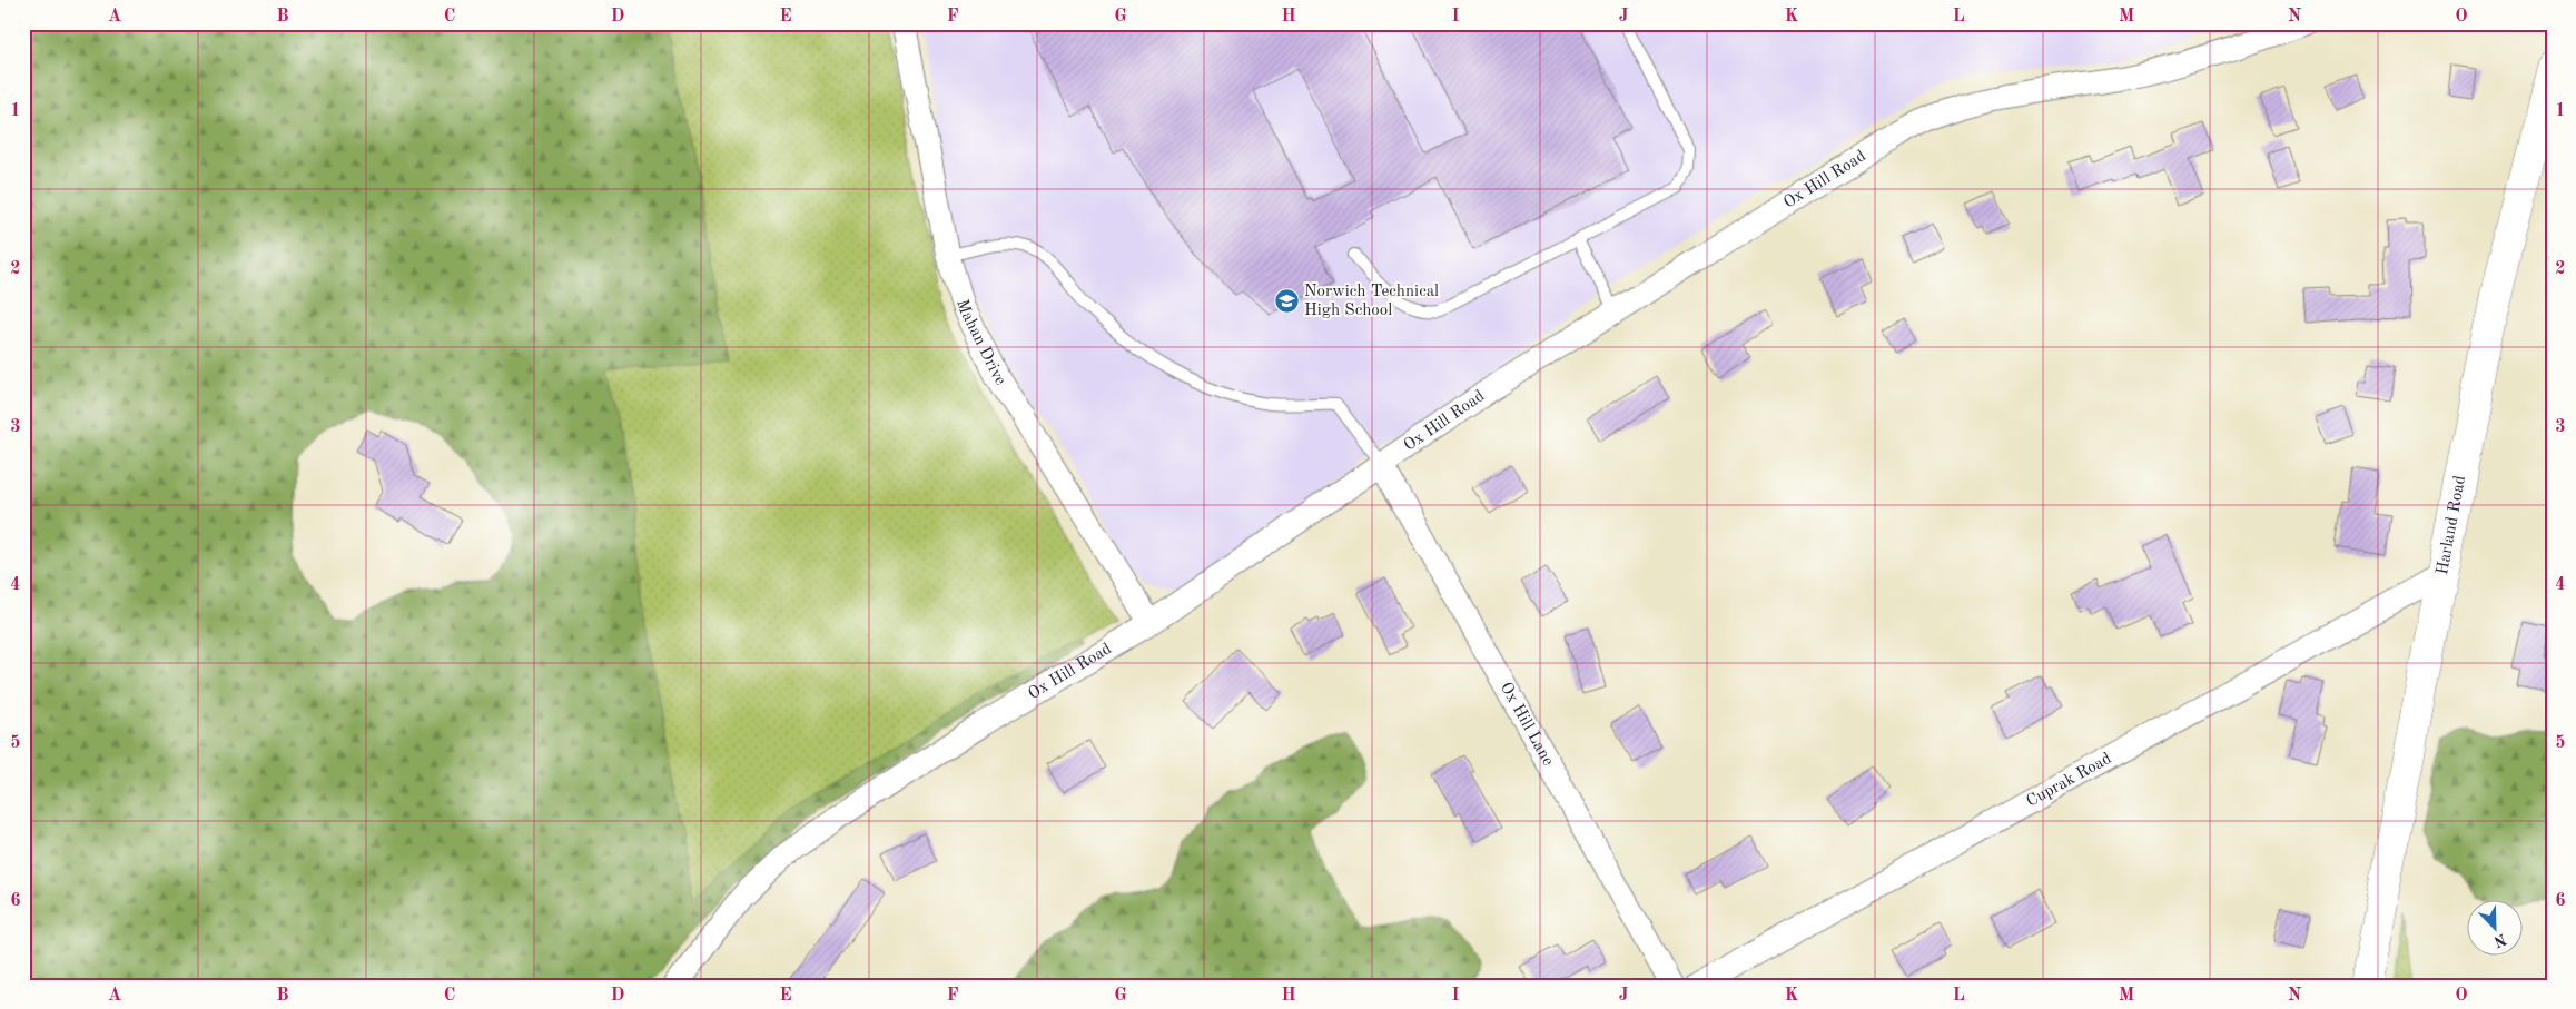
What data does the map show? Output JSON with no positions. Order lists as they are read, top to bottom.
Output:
{
  "streets": {
    "main road": ["Harland Road"],
    "street": [
      "Ox Hill Road",
      "Mahan Drive",
      "Ox Hill Lane",
      "Cuprak Road"
    ]
  },
  "crossings": [
    ["Ox Hill Road", "Mahan Drive"],
    ["Ox Hill Road", "Ox Hill Lane"],
    ["Harland Road", "Cuprak Road"]
  ],
  "places": {
    "school or university": ["Norwich Technical High School"]
  },
  "north": "bottom right",
  "grid": {
    "columns": [
      "A",
      "B",
      "C",
      "D",
      "E",
      "F",
      "G",
      "H",
      "I",
      "J",
      "K",
      "L",
      "M",
      "N",
      "O"
    ],
    "rows": [
      "1",
      "2",
      "3",
      "4",
      "5",
      "6"
    ]
  }
}
